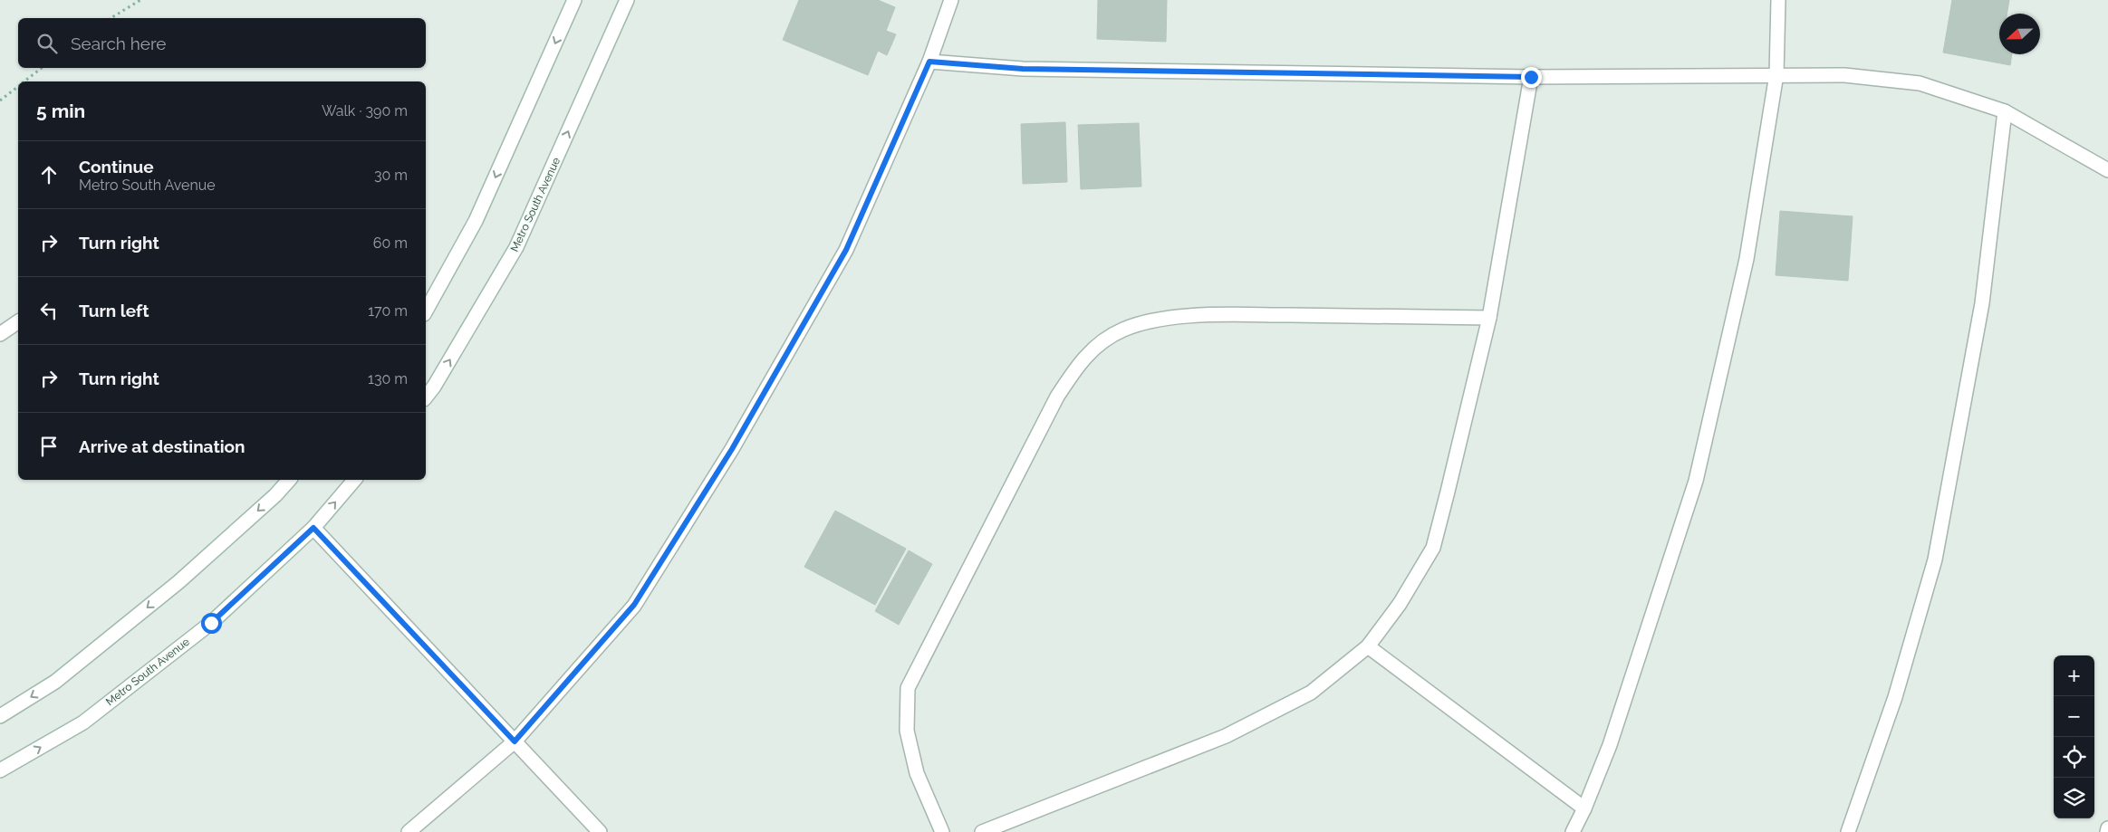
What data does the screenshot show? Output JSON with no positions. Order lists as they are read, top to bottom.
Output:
{
  "streets": {
    "street": ["Metro South Avenue"]
  },
  "north": "left",
  "page": {
    "search": "Search here",
    "heading": ["5 min", "Walk · 390 m"],
    "list": [
      ["Continue", "Metro South Avenue", "30 m"],
      ["Turn right", "60 m"],
      ["Turn left", "170 m"],
      ["Turn right", "130 m"],
      "Arrive at destination"
    ],
    "map_buttons": ["+", "−"]
  }
}
